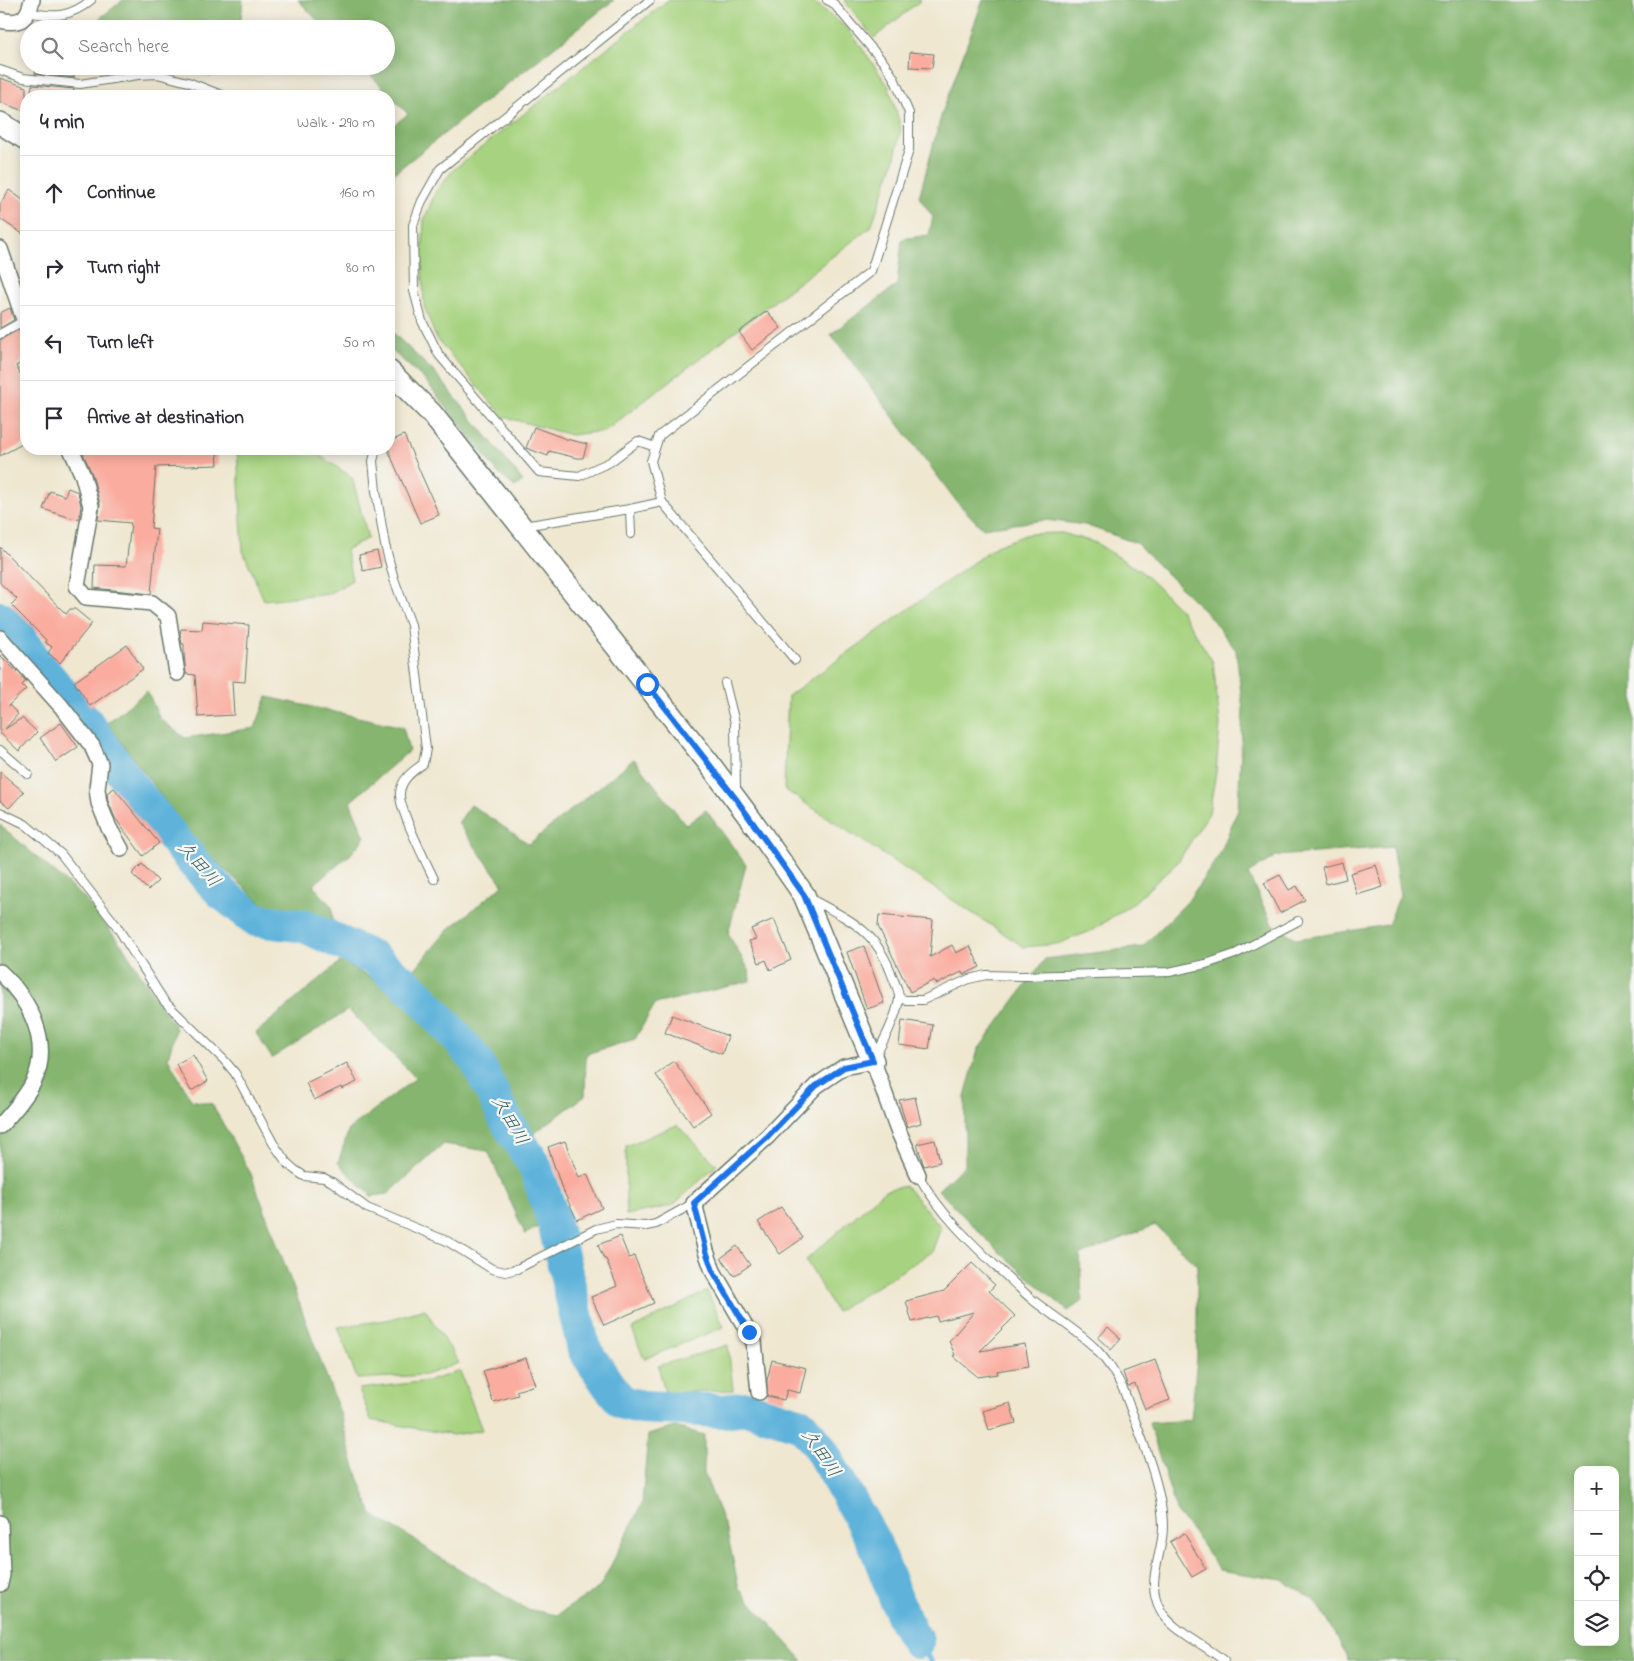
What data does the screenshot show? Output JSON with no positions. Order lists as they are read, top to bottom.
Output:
{
  "water": ["久田川"],
  "page": {
    "search": "Search here",
    "heading": ["4 min", "Walk · 290 m"],
    "list": [
      ["Continue", "160 m"],
      ["Turn right", "80 m"],
      ["Turn left", "50 m"],
      "Arrive at destination"
    ],
    "map_buttons": ["+", "−"]
  }
}
